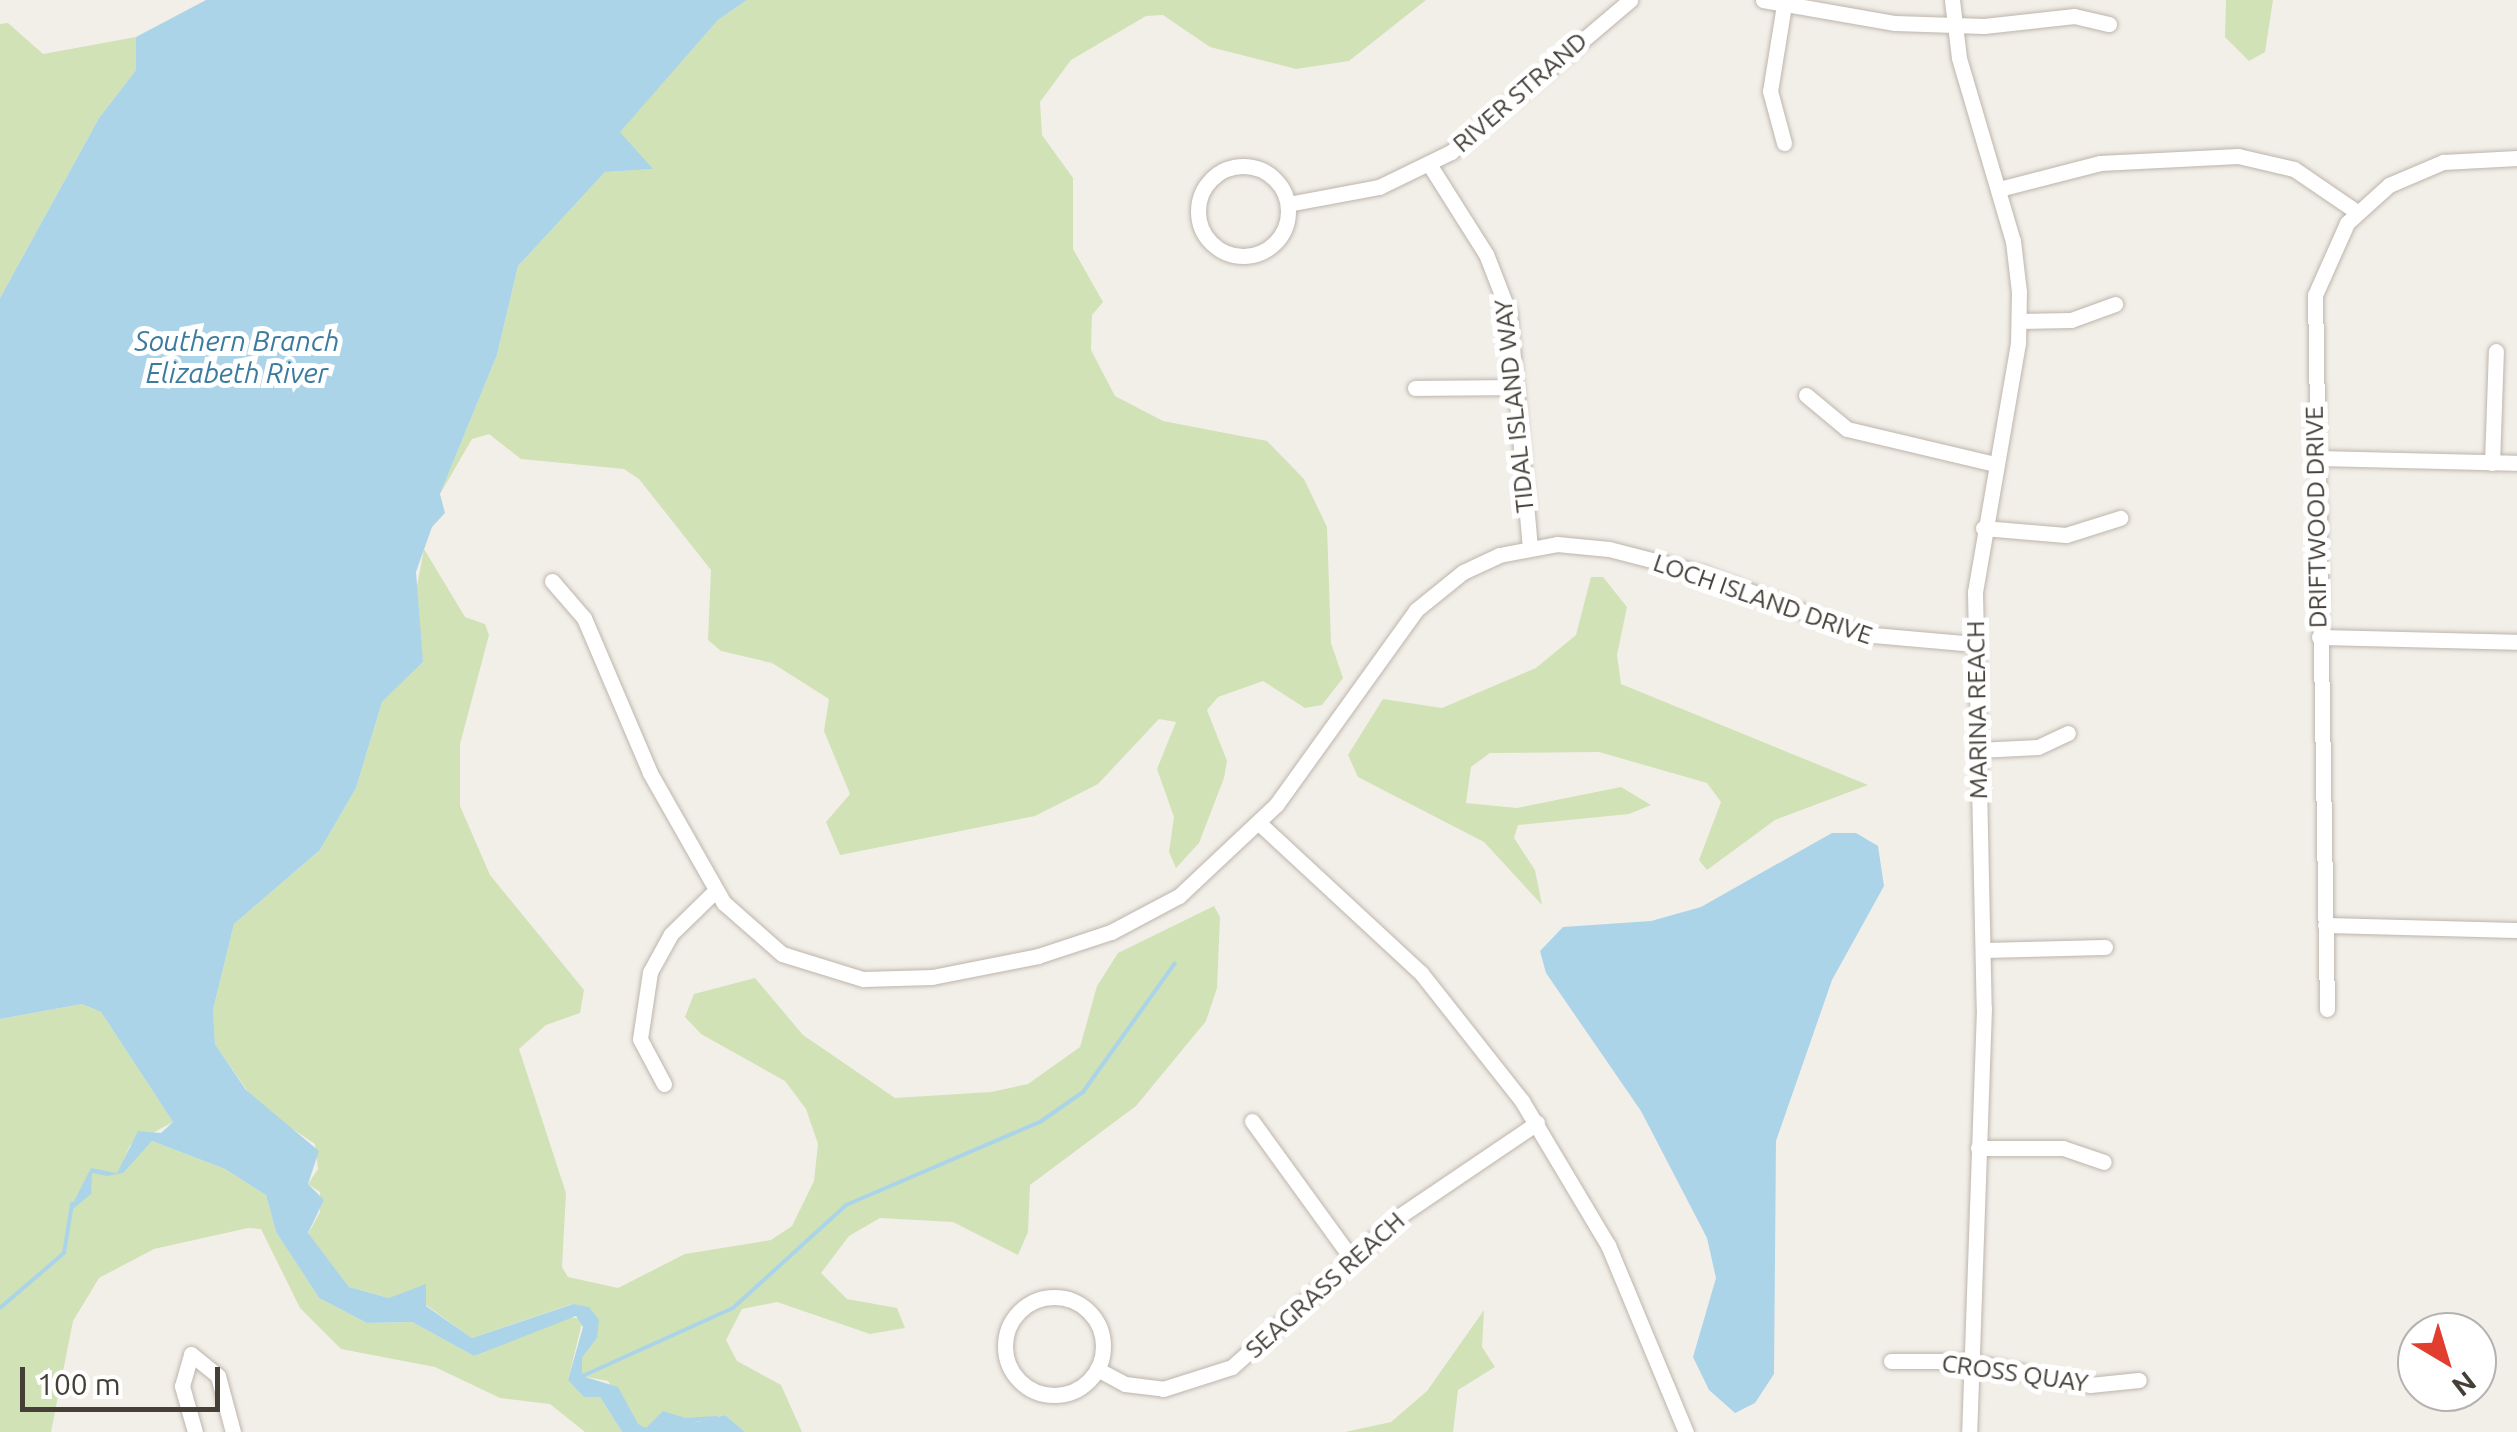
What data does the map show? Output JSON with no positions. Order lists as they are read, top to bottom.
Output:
{
  "streets": {
    "street": [
      "RIVER STRAND",
      "TIDAL ISLAND WAY",
      "DRIFTWOOD DRIVE",
      "LOCH ISLAND DRIVE",
      "MARINA REACH",
      "SEAGRASS REACH",
      "CROSS QUAY"
    ]
  },
  "crossings": [
    ["RIVER STRAND", "TIDAL ISLAND WAY"],
    ["TIDAL ISLAND WAY", "LOCH ISLAND DRIVE"],
    ["LOCH ISLAND DRIVE", "MARINA REACH"],
    ["MARINA REACH", "CROSS QUAY"]
  ],
  "water": ["Southern Branch Elizabeth River"],
  "scale_bar": "100 m",
  "north": "bottom right"
}
